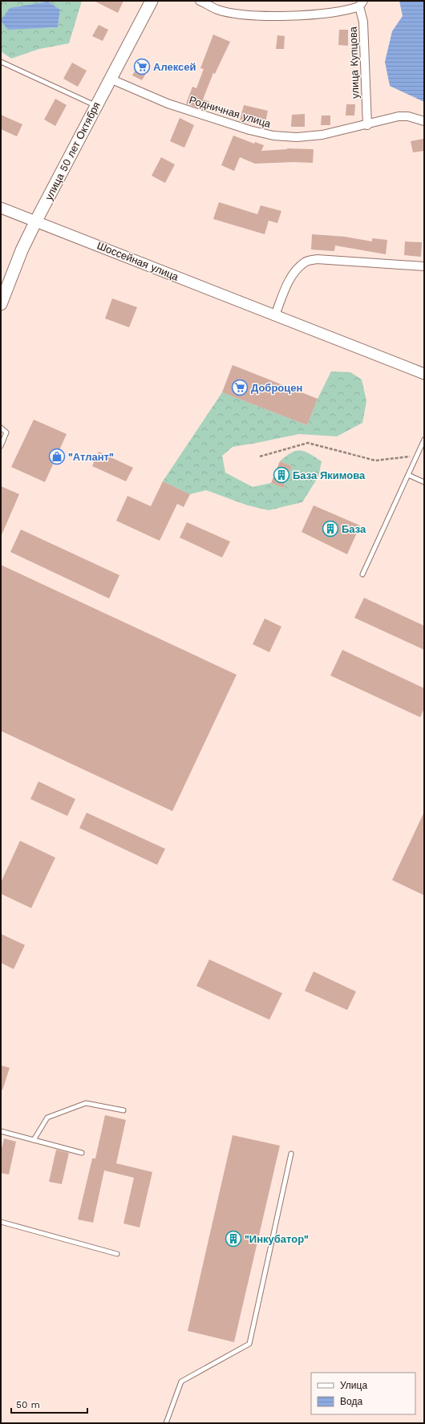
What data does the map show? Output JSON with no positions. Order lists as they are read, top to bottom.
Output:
{
  "streets": {
    "main road": ["улица 50 лет Октября"],
    "street": ["улица Купцова", "Родничная улица", "Шоссейная улица"]
  },
  "crossings": [
    ["улица Купцова", "Родничная улица"],
    ["Родничная улица", "улица 50 лет Октября"],
    ["улица 50 лет Октября", "Шоссейная улица"]
  ],
  "places": {
    "supermarket": ["Алексей", "Доброцен"],
    "shop": ["\"Атлант\""],
    "building": ["База Якимова", "База", "\"Инкубатор\""]
  },
  "legend": ["Улица", "Вода"],
  "scale_bar": "50 m"
}
